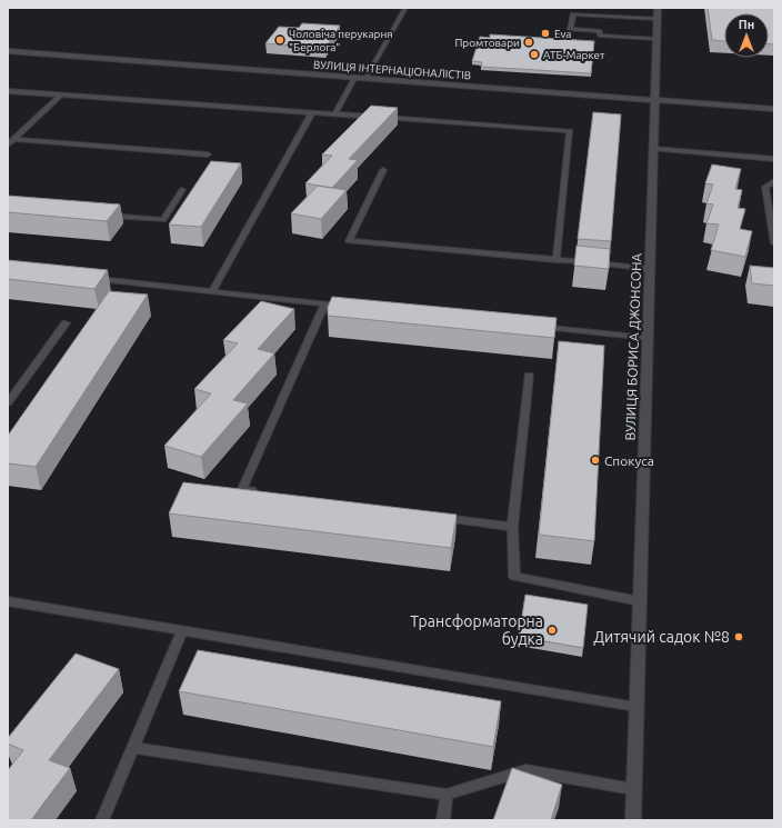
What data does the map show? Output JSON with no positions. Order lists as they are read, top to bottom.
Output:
{
  "streets": {
    "street": ["ВУЛИЦЯ ІНТЕРНАЦІОНАЛІСТІВ", "ВУЛИЦЯ БОРИСА ДЖОНСОНА"]
  },
  "crossings": [
    ["ВУЛИЦЯ ІНТЕРНАЦІОНАЛІСТІВ", "ВУЛИЦЯ БОРИСА ДЖОНСОНА"]
  ],
  "places": [
    "Eva",
    "Чоловіча перукарня \"Берлога\"",
    "Промтовари",
    "АТБ-Маркет",
    "Спокуса",
    "Трансформаторна будка",
    "Дитячий садок №8"
  ],
  "north": "top"
}
